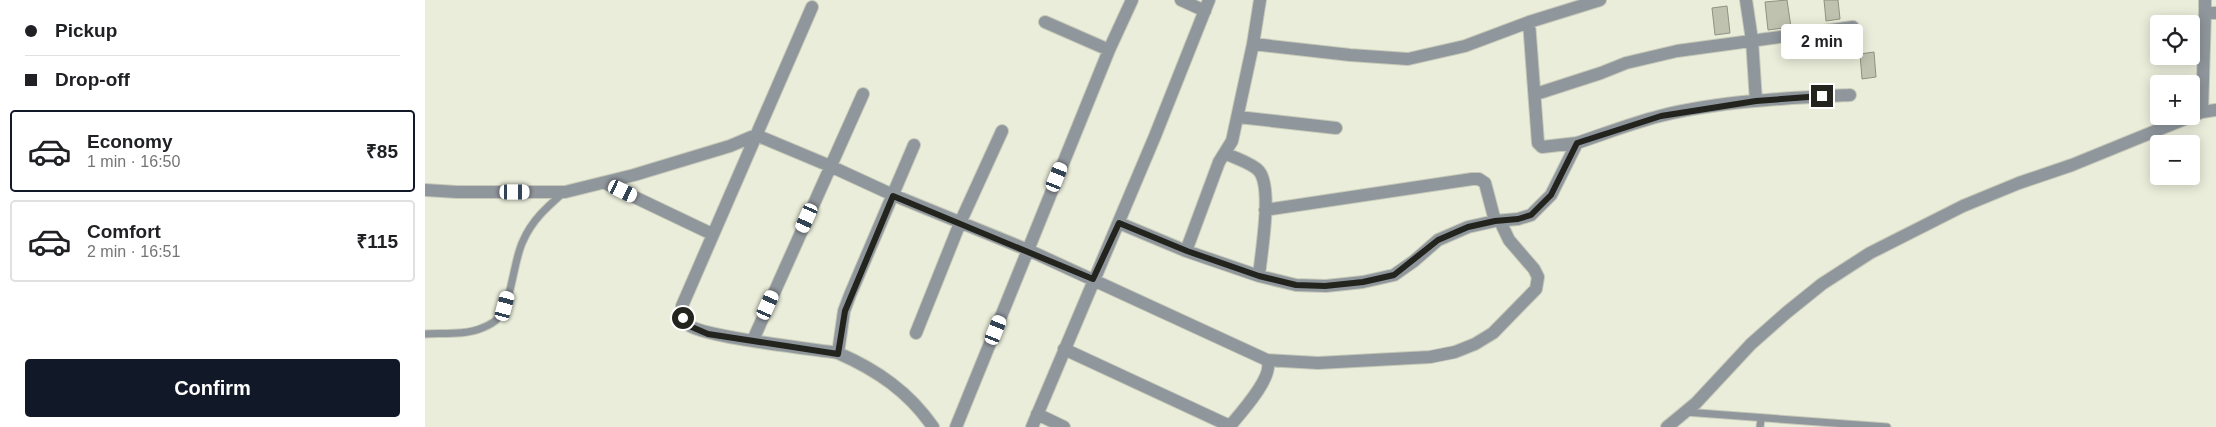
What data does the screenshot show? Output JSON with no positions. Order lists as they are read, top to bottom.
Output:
{
  "page": {
    "banner": ["Pickup", "Drop-off"],
    "map_buttons": ["+", "−"],
    "bubble": "2 min",
    "list": [
      {
        "name": "Economy",
        "note": "1 min · 16:50",
        "value": "₹85"
      },
      {
        "name": "Comfort",
        "note": "2 min · 16:51",
        "value": "₹115"
      }
    ],
    "buttons": "Confirm"
  }
}
